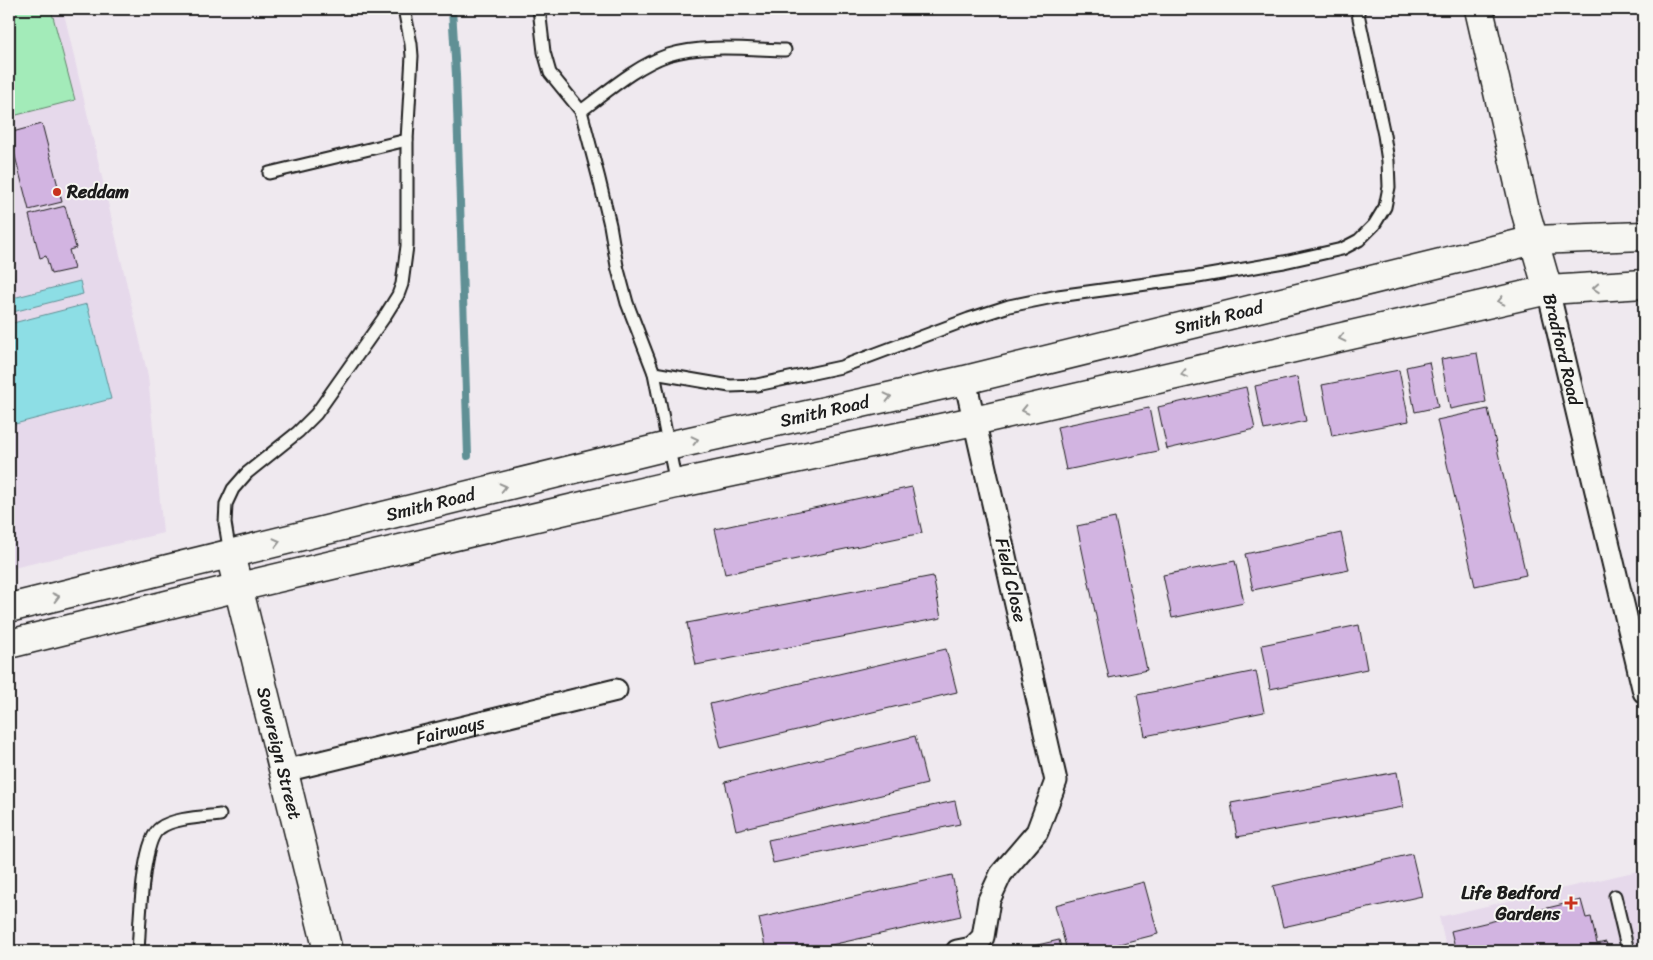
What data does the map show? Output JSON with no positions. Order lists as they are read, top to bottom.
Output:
{
  "streets": {
    "main road": ["Smith Road", "Bradford Road", "Sovereign Street"],
    "street": ["Field Close", "Fairways"]
  },
  "crossings": [
    ["Smith Road", "Bradford Road"],
    ["Smith Road", "Field Close"],
    ["Smith Road", "Sovereign Street"],
    ["Fairways", "Sovereign Street"]
  ],
  "places": {
    "other": ["Reddam"],
    "health": ["Life Bedford Gardens"]
  }
}
